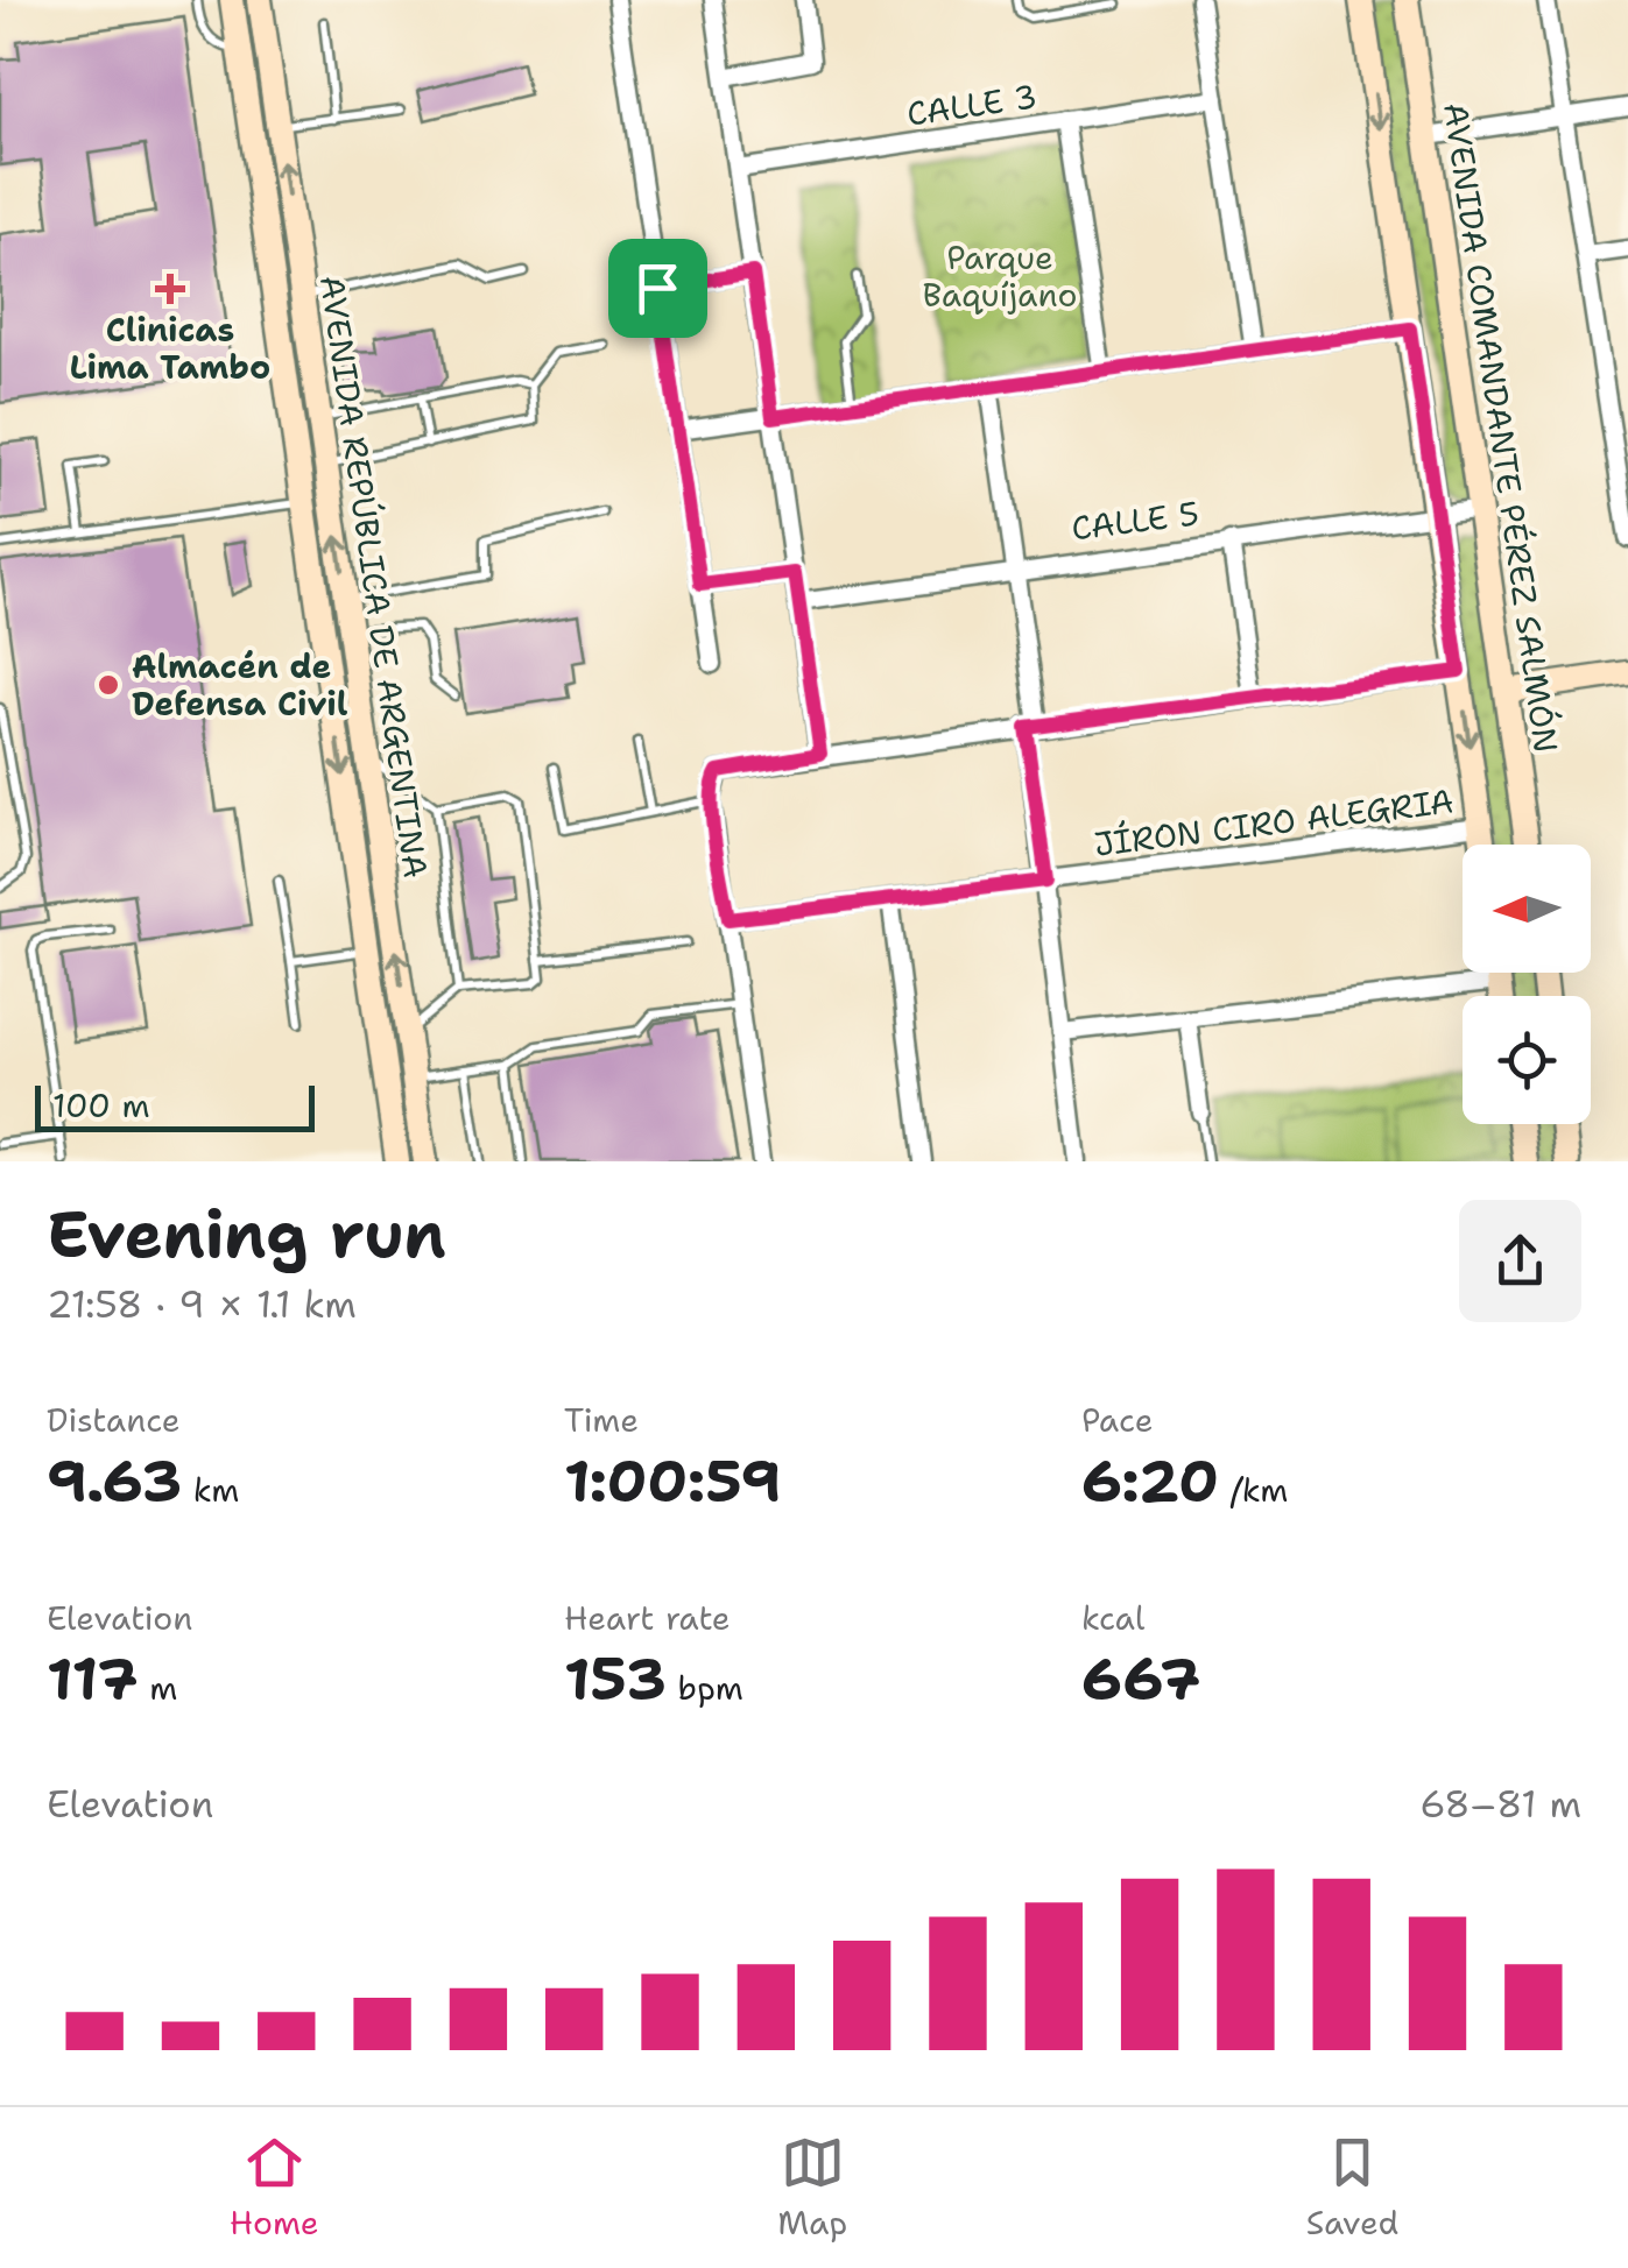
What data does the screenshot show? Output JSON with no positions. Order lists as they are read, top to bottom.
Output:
{
  "streets": {
    "main road": ["AVENIDA COMANDANTE PÉREZ SALMÓN", "AVENIDA REPÚBLICA DE ARGENTINA"],
    "street": ["CALLE 3", "CALLE 5", "JÍRON CIRO ALEGRIA"]
  },
  "crossings": [
    ["AVENIDA COMANDANTE PÉREZ SALMÓN", "CALLE 5"]
  ],
  "parks": ["Parque Baquíjano"],
  "places": {
    "health": ["Clinicas Lima Tambo"],
    "other": ["Almacén de Defensa Civil"]
  },
  "scale_bar": "100 m",
  "north": "left",
  "page": {
    "scale": "100 m",
    "heading": ["Evening run", "21:58 · 9 × 1.1 km"],
    "stats": [
      ["Distance", "9.63 km"],
      ["Time", "1:00:59"],
      ["Pace", "6:20 /km"],
      ["Elevation", "117 m"],
      ["Heart rate", "153 bpm"],
      ["kcal", "667"]
    ],
    "chart": ["Elevation", "68–81 m"],
    "tabs": ["Home", "Map", "Saved"]
  }
}
